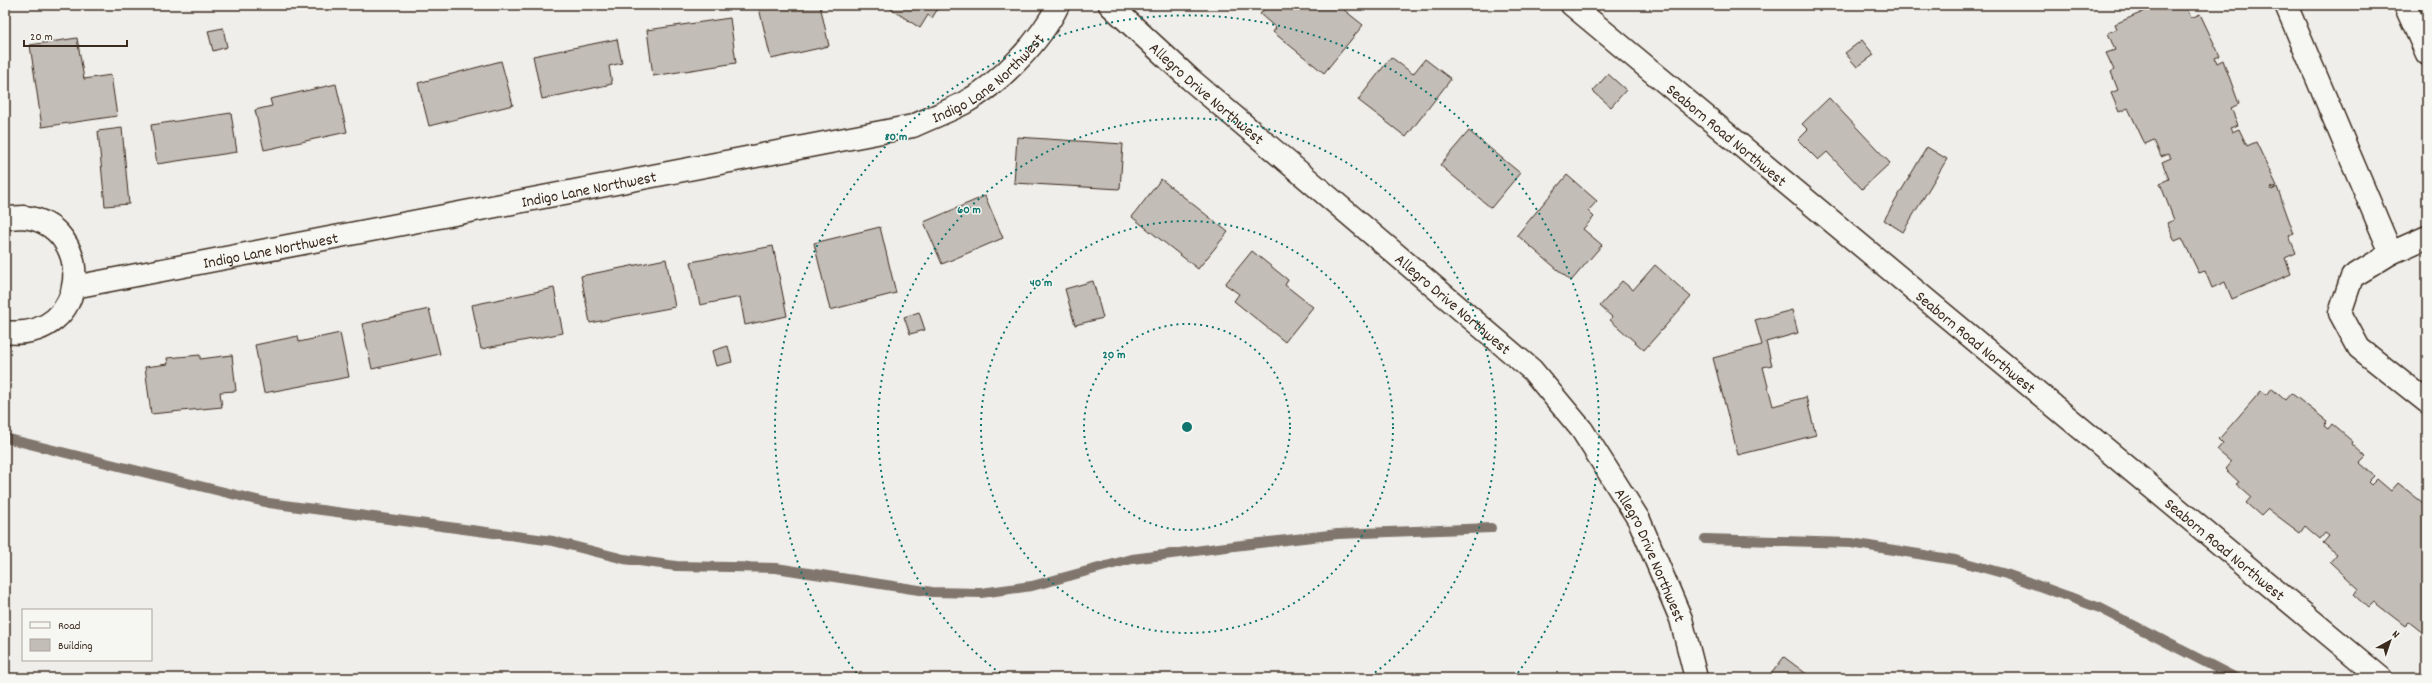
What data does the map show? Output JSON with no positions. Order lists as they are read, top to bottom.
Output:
{
  "streets": {
    "street": ["Indigo Lane Northwest", "Allegro Drive Northwest", "Seaborn Road Northwest"]
  },
  "legend": ["Road", "Building"],
  "scale_bar": "20 m",
  "north": "top right",
  "rings": [
    "80 m",
    "60 m",
    "40 m",
    "20 m"
  ]
}
